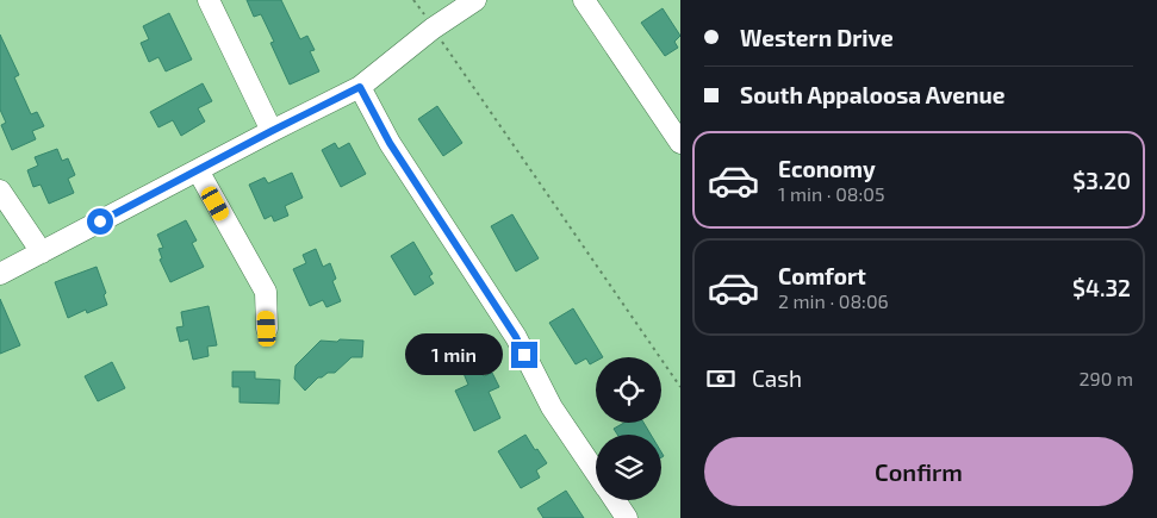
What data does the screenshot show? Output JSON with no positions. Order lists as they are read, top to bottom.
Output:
{
  "page": {
    "banner": ["Western Drive", "South Appaloosa Avenue"],
    "list": [
      {
        "name": "Economy",
        "note": "1 min · 08:05",
        "value": "$3.20"
      },
      {
        "name": "Comfort",
        "note": "2 min · 08:06",
        "value": "$4.32"
      }
    ],
    "bubble": "1 min",
    "pay": ["Cash", "290 m"],
    "buttons": "Confirm"
  }
}
